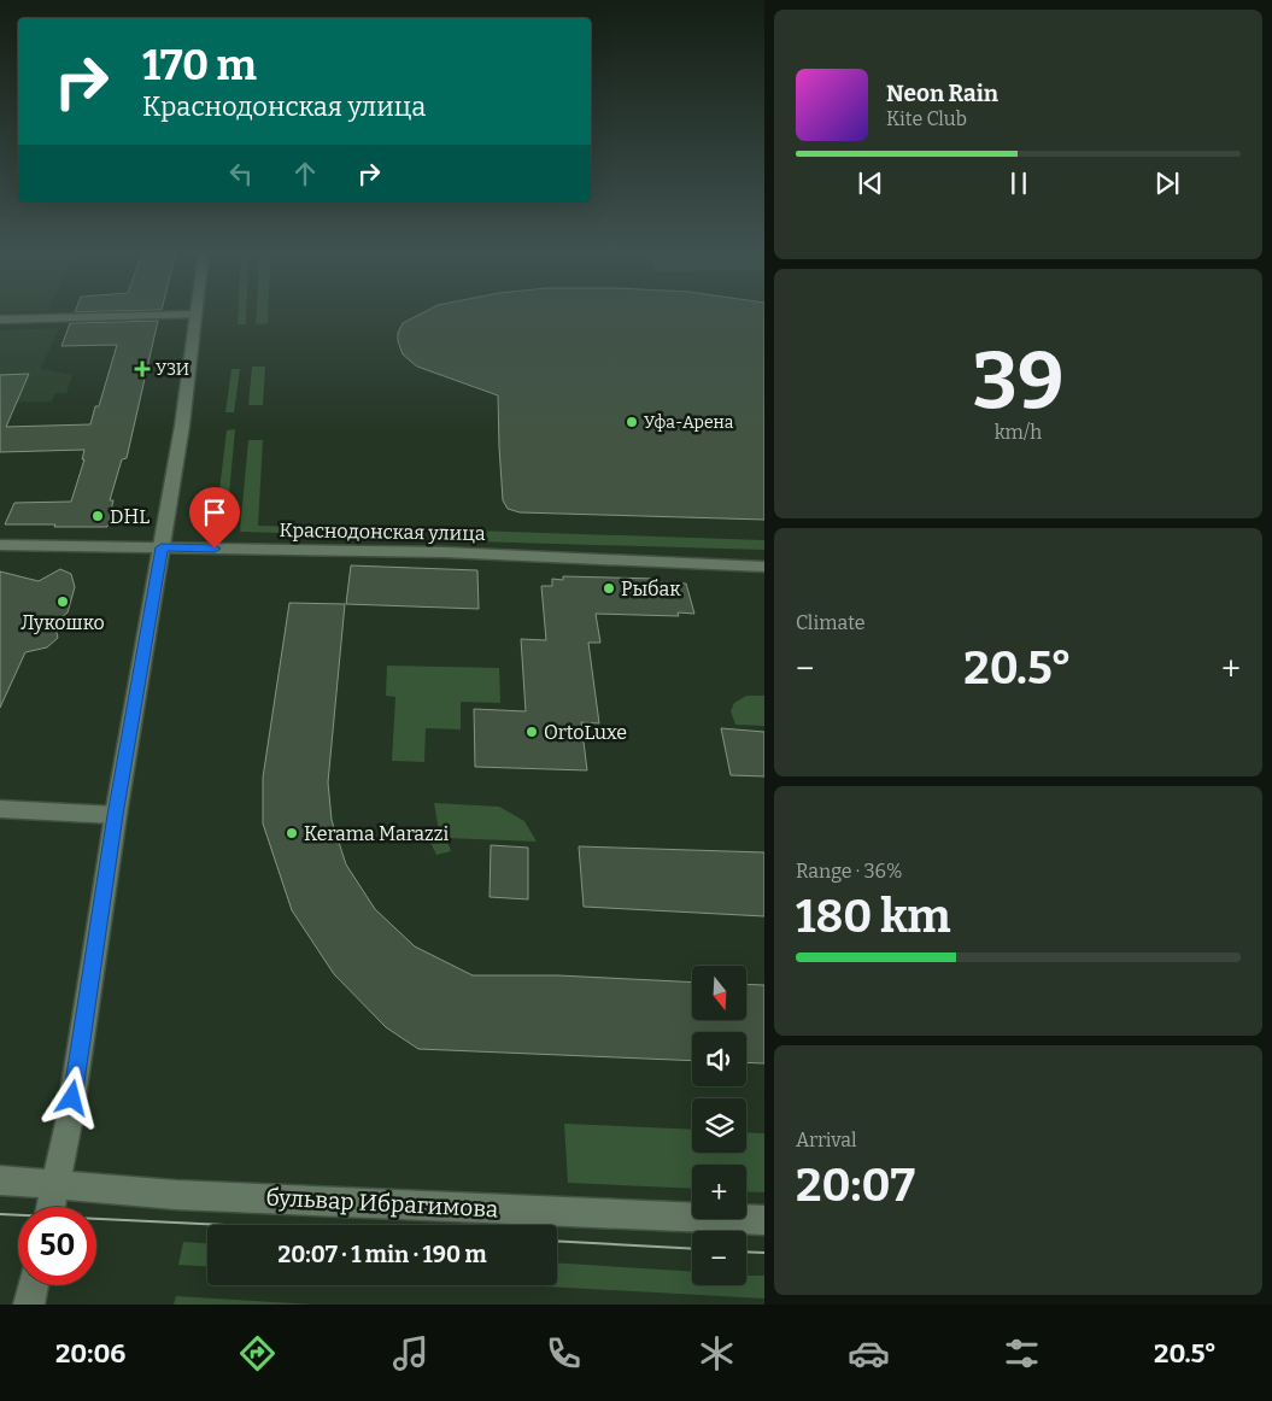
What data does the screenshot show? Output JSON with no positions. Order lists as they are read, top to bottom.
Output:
{
  "streets": {
    "main road": ["Краснодонская улица", "бульвар Ибрагимова"]
  },
  "places": {
    "health": ["УЗИ"],
    "other": [
      "Уфа-Арена",
      "DHL",
      "Рыбак",
      "Лукошко",
      "OrtoLuxe",
      "Kerama Marazzi"
    ]
  },
  "north": "bottom",
  "page": {
    "turn": ["170 m", "Краснодонская улица"],
    "song": ["Neon Rain", "Kite Club"],
    "tile": [
      ["39", "km/h"],
      "Climate",
      ["Range · 36%", "180 km"],
      ["Arrival", "20:07"]
    ],
    "heat": ["−", "20.5°", "+"],
    "map_buttons": ["+", "−"],
    "limit": "50",
    "trip": "20:07 · 1 min · 190 m",
    "tabs": ["20:06", "20.5°"]
  }
}
